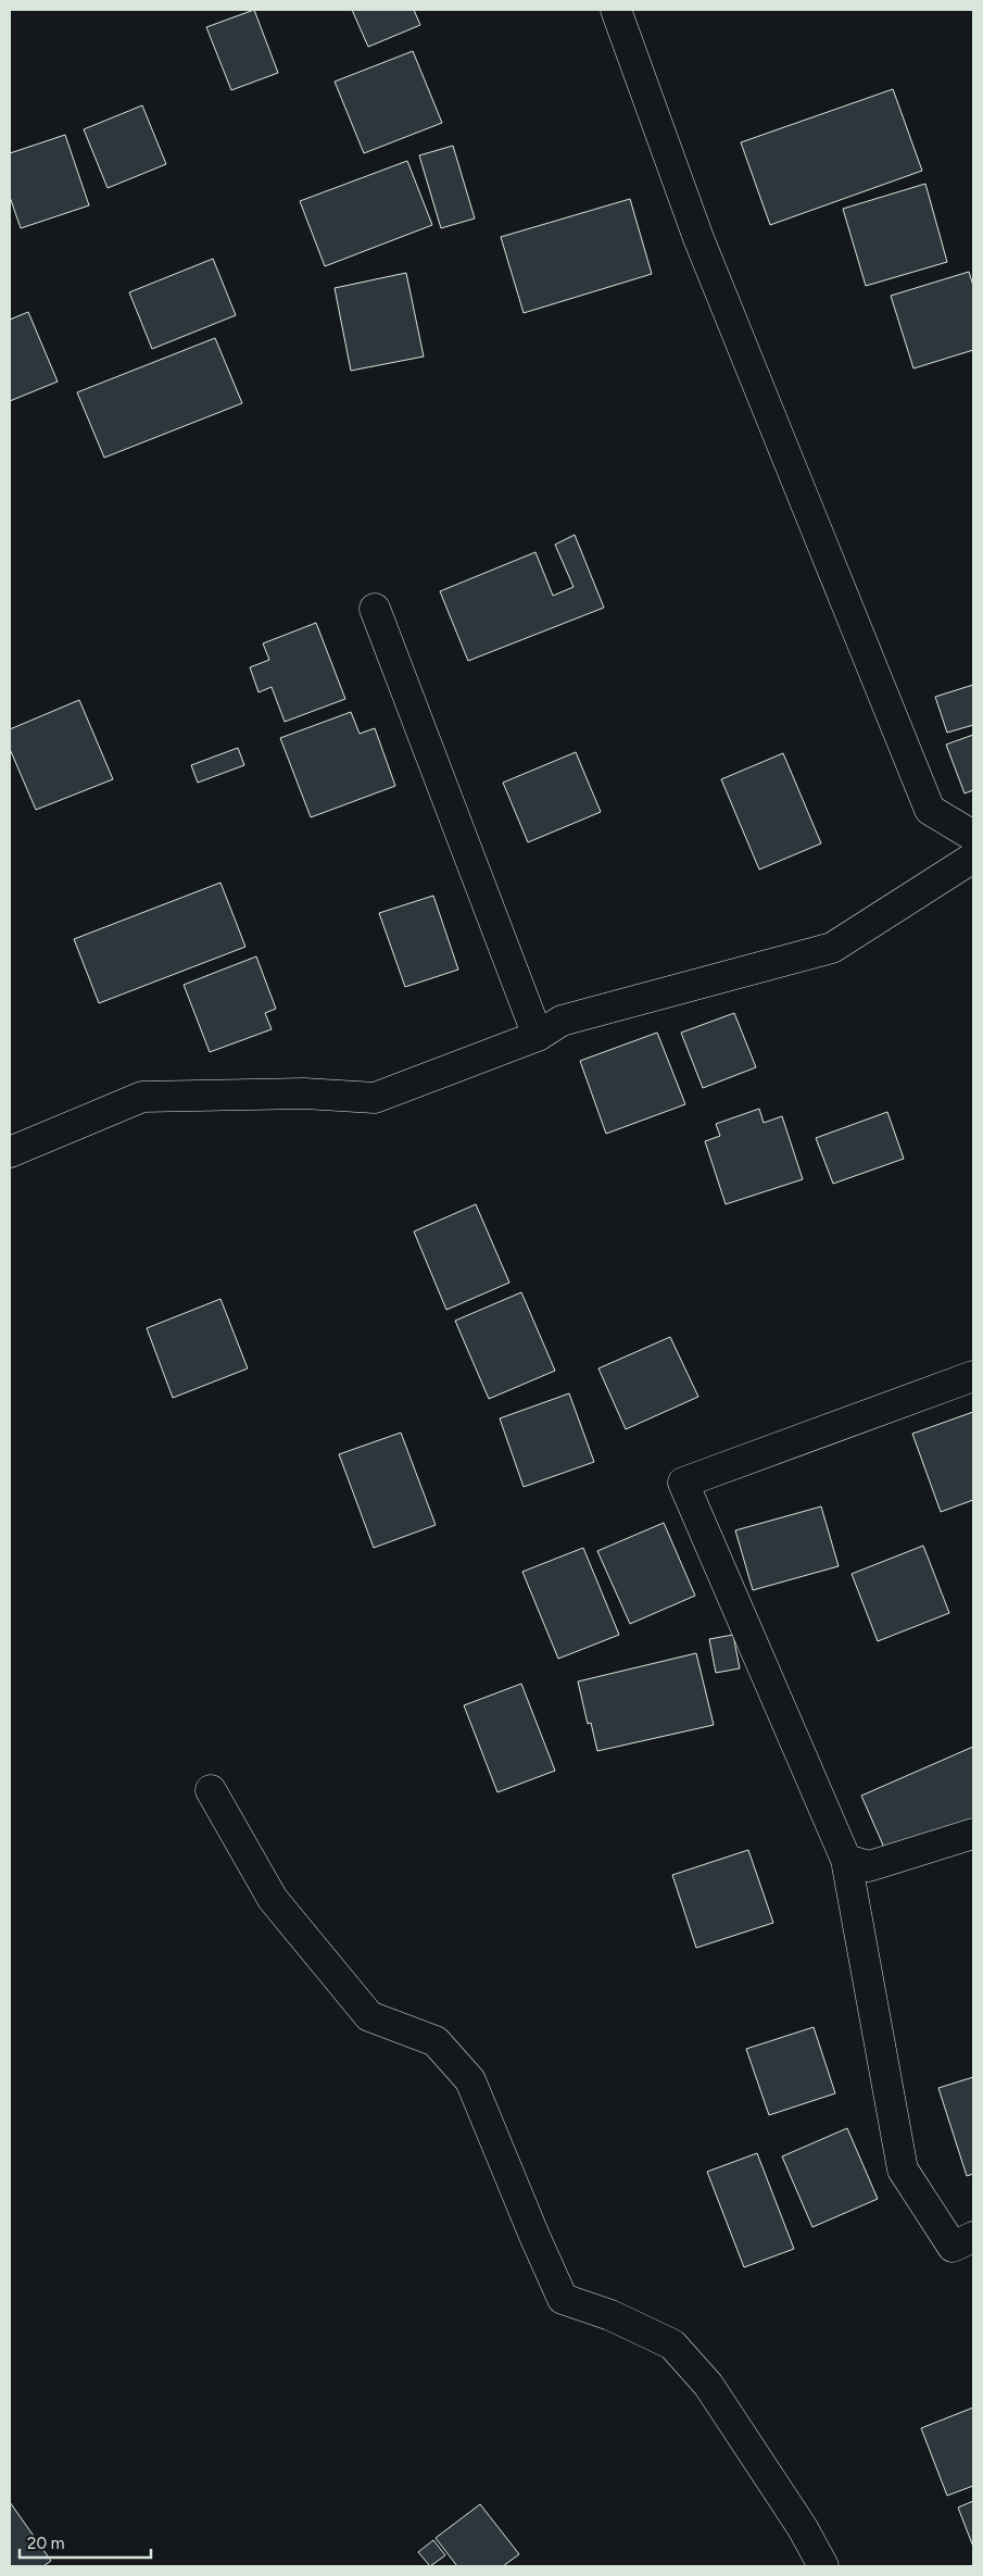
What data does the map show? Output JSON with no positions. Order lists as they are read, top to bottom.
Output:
{
  "scale_bar": "20 m"
}
